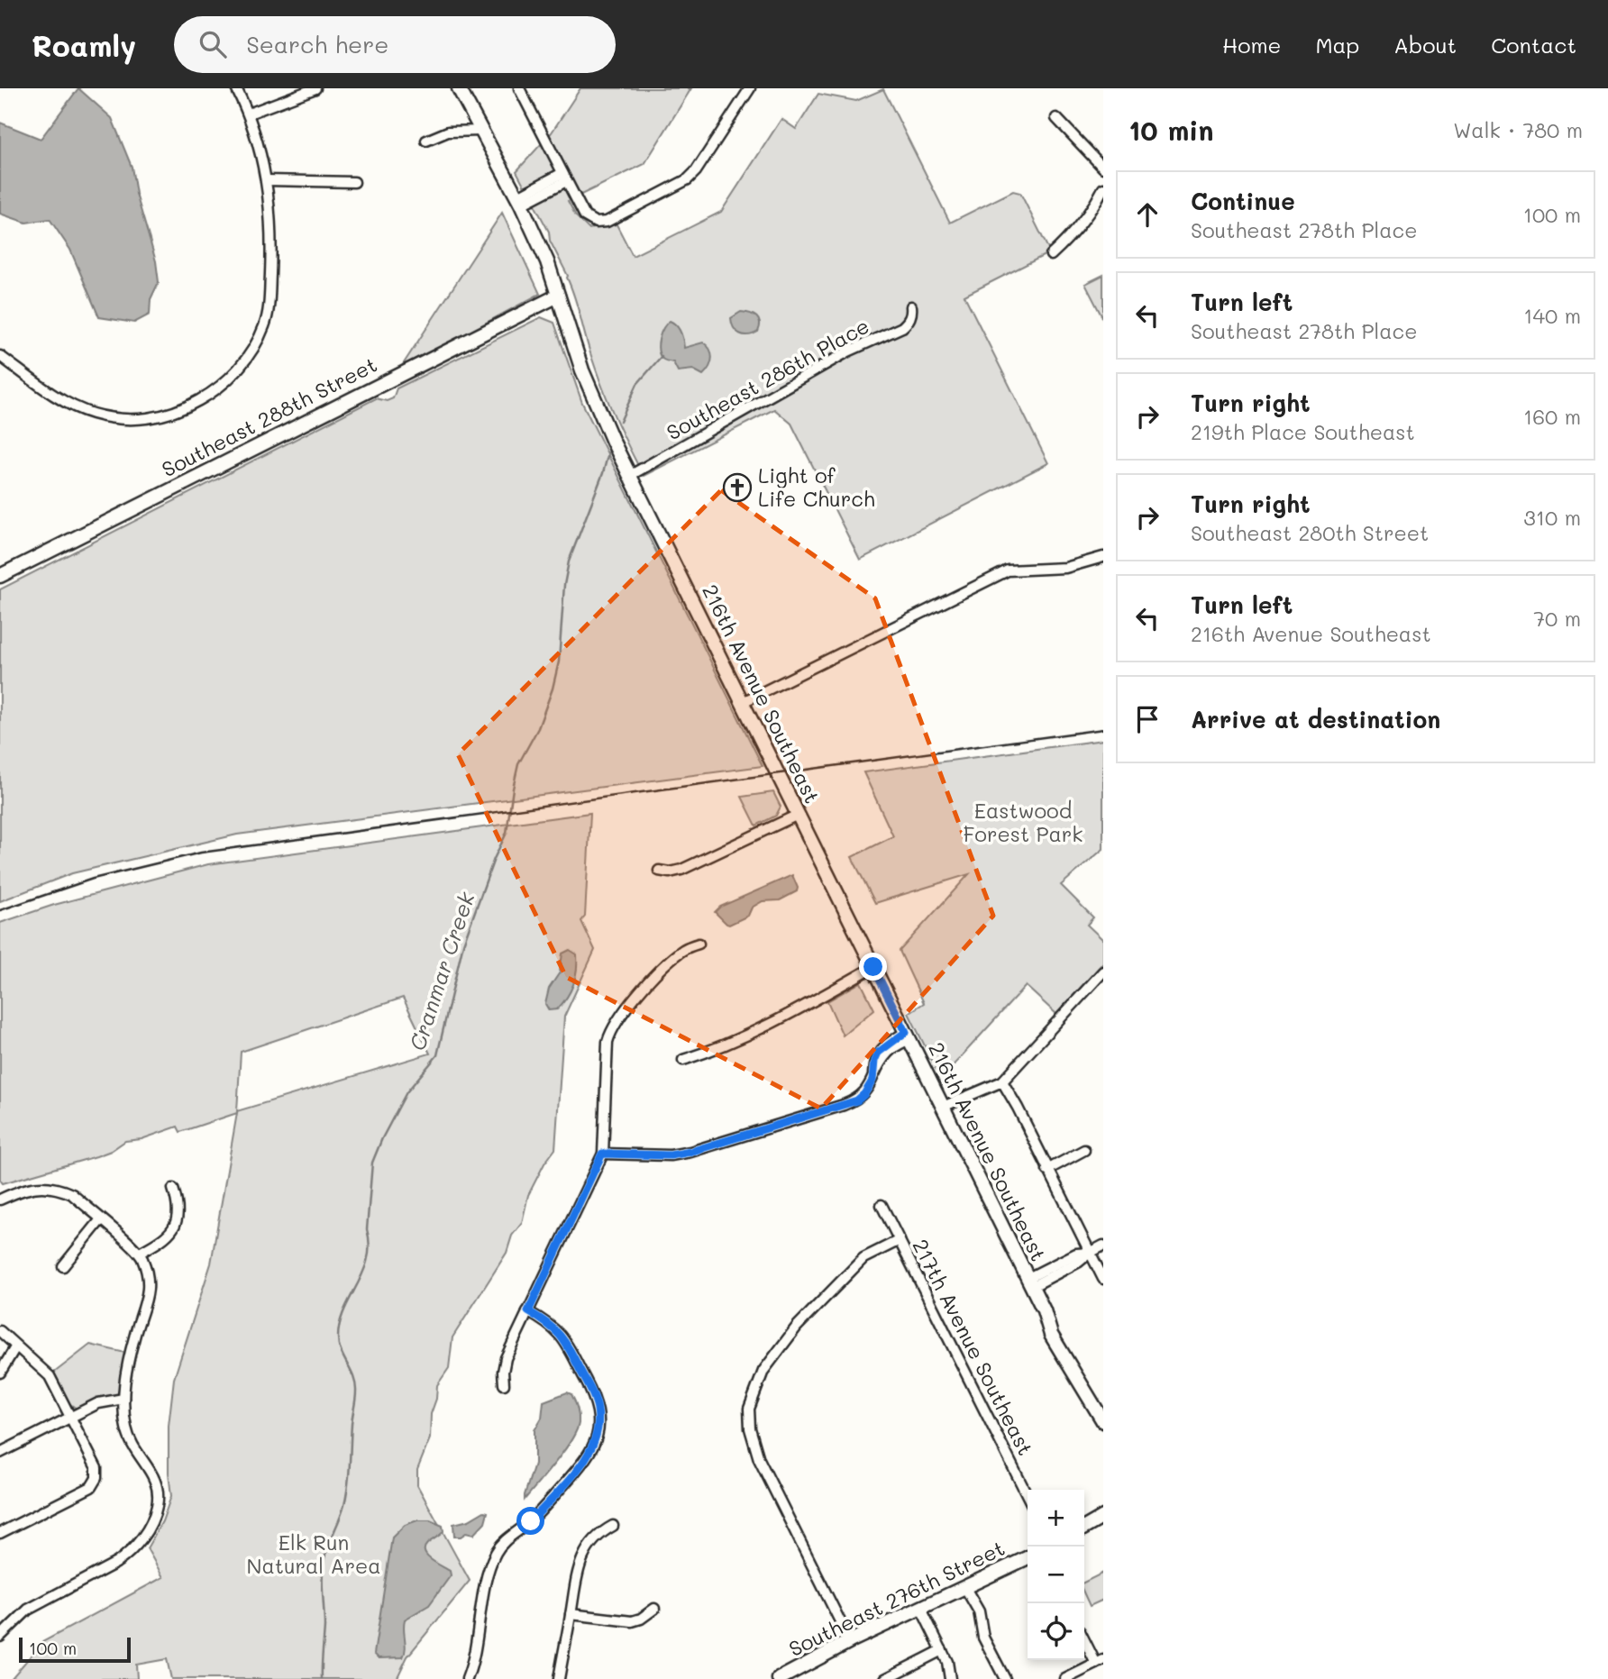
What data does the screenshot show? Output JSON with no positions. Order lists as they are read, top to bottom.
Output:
{
  "streets": {
    "street": [
      "Southeast 286th Place",
      "Southeast 288th Street",
      "216th Avenue Southeast",
      "217th Avenue Southeast",
      "Southeast 276th Street"
    ]
  },
  "crossings": [
    ["Southeast 286th Place", "216th Avenue Southeast"],
    ["Southeast 288th Street", "216th Avenue Southeast"]
  ],
  "water": ["Cranmar Creek"],
  "parks": ["Eastwood Forest Park", "Elk Run Natural Area"],
  "places": {
    "church": ["Light of Life Church"]
  },
  "scale_bar": "100 m",
  "page": {
    "header": "Roamly",
    "search": "Search here",
    "nav": [
      "Home",
      "Map",
      "About",
      "Contact"
    ],
    "heading": ["10 min", "Walk · 780 m"],
    "list": [
      ["Continue", "Southeast 278th Place", "100 m"],
      ["Turn left", "Southeast 278th Place", "140 m"],
      ["Turn right", "219th Place Southeast", "160 m"],
      ["Turn right", "Southeast 280th Street", "310 m"],
      ["Turn left", "216th Avenue Southeast", "70 m"],
      "Arrive at destination"
    ],
    "map_buttons": ["+", "−"],
    "scale": "100 m"
  }
}
